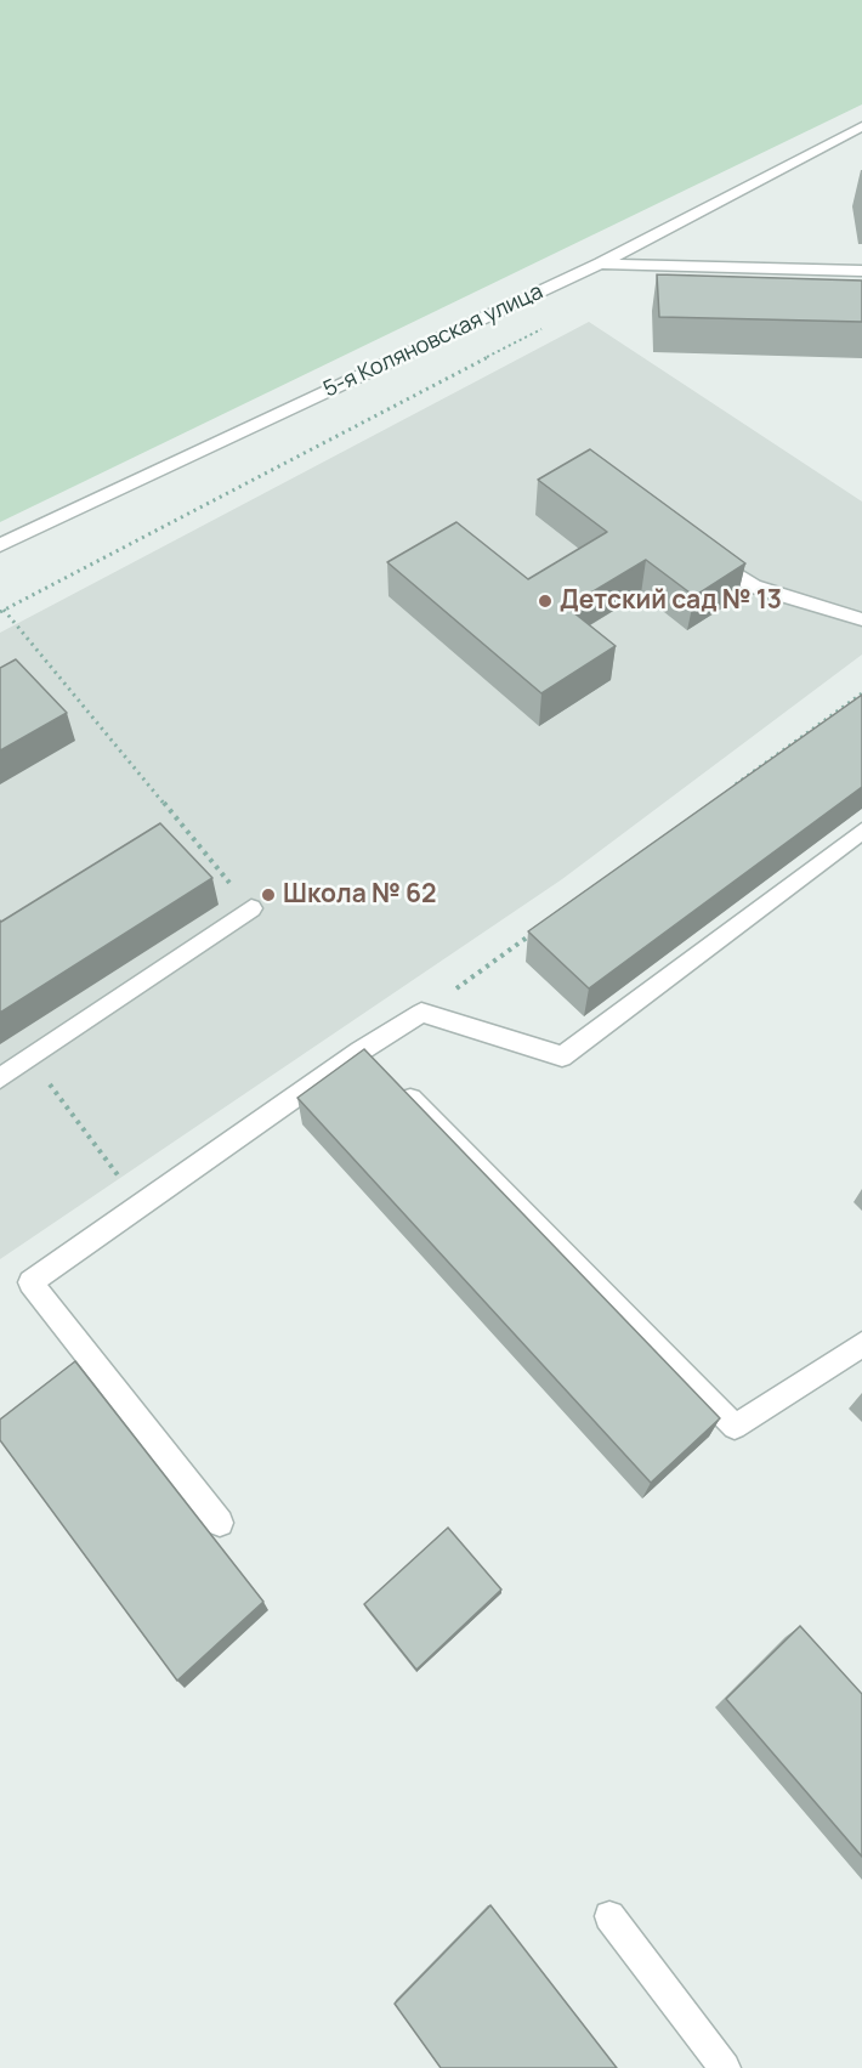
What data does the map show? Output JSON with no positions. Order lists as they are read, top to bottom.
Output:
{
  "streets": {
    "street": ["5-я Коляновская улица"]
  },
  "places": ["Детский сад № 13", "Школа № 62"]
}
